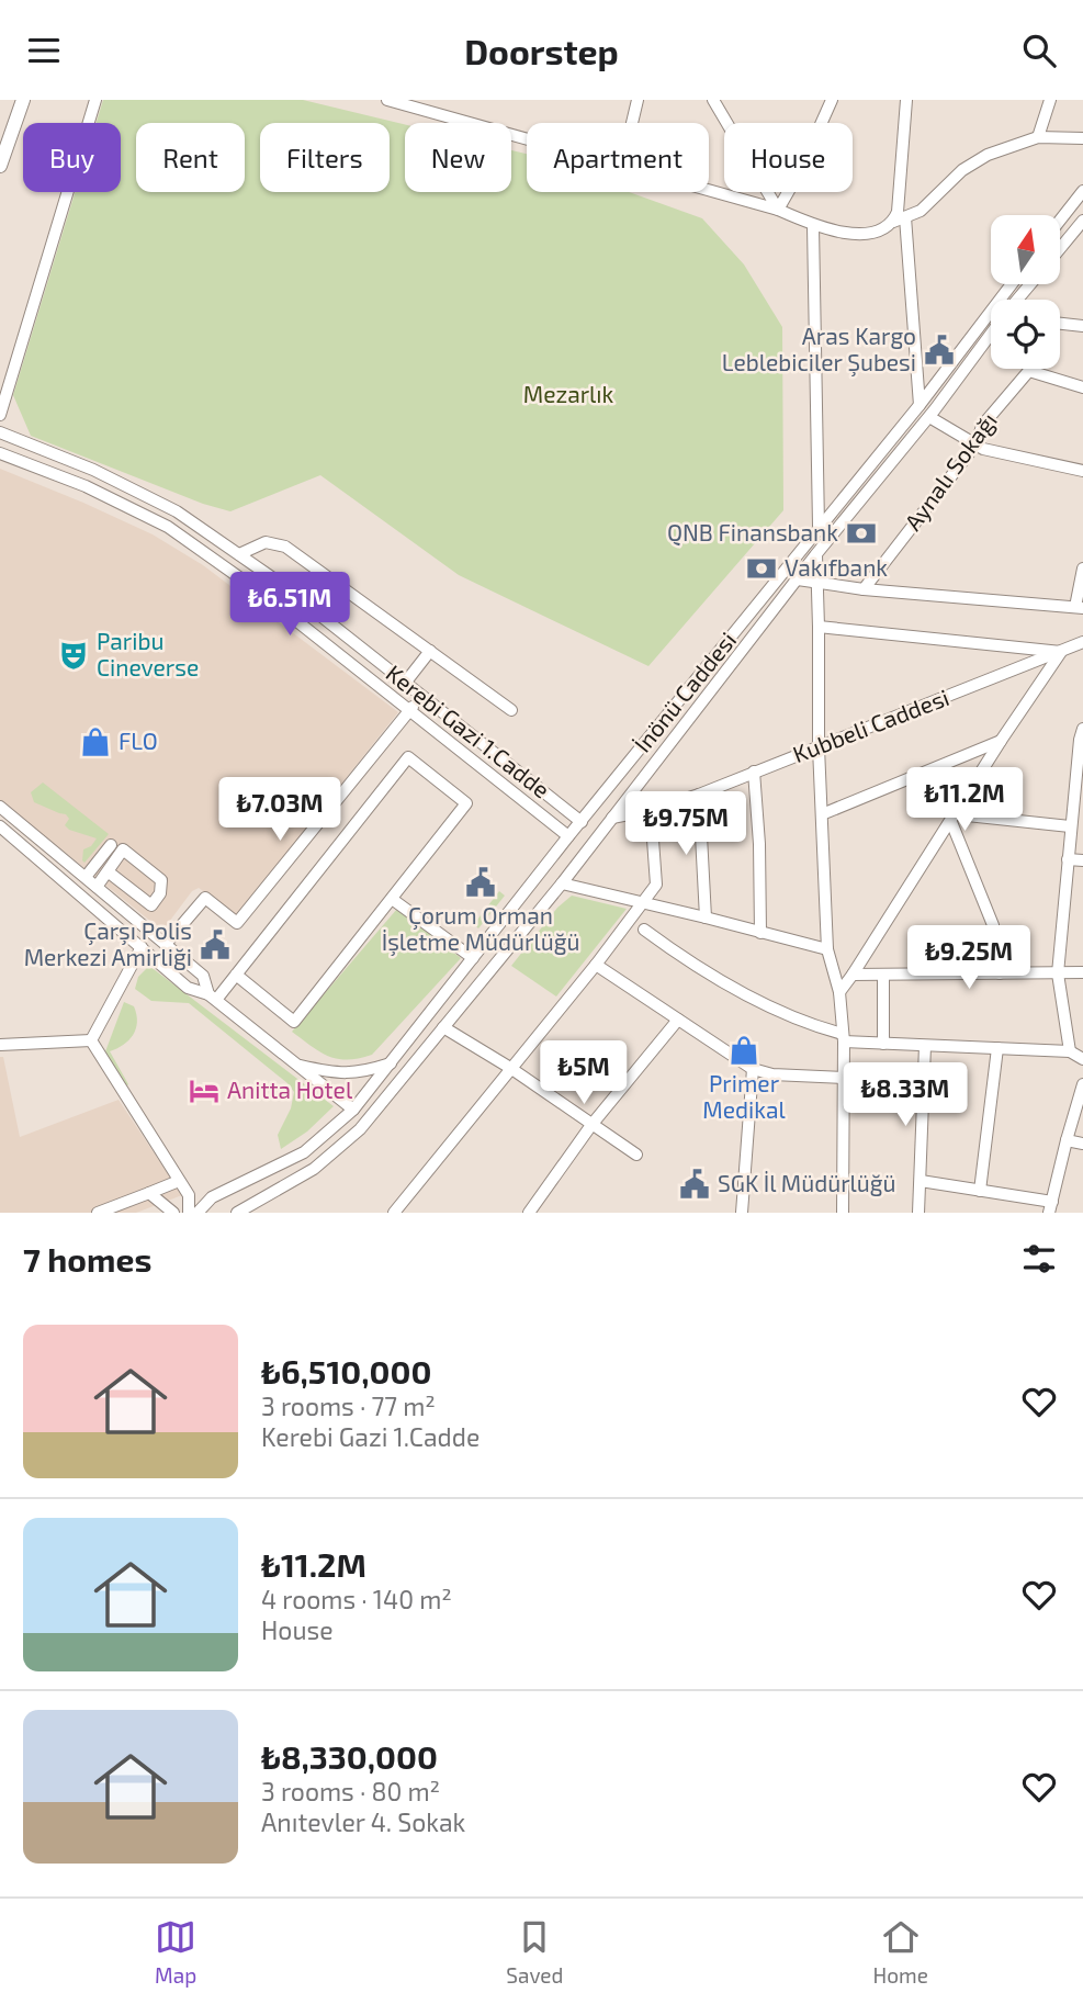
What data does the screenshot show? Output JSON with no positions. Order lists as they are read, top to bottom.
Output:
{
  "streets": {
    "street": [
      "Aynalı Sokağı",
      "İnönü Caddesi",
      "Kubbeli Caddesi",
      "Kerebi Gazi 1.Cadde"
    ]
  },
  "crossings": [
    ["İnönü Caddesi", "Kubbeli Caddesi"],
    ["İnönü Caddesi", "Kerebi Gazi 1.Cadde"]
  ],
  "parks": ["Mezarlık"],
  "places": {
    "public building": [
      "Aras Kargo Leblebiciler Şubesi",
      "Çorum Orman İşletme Müdürlüğü",
      "Çarşı Polis Merkezi Amirliği",
      "SGK İl Müdürlüğü"
    ],
    "bank": ["QNB Finansbank", "Vakıfbank"],
    "theatre": ["Paribu Cineverse"],
    "shop": ["FLO", "Primer Medikal"],
    "hotel": ["Anitta Hotel"]
  },
  "north": "top",
  "page": {
    "header": "Doorstep",
    "chip": [
      "Buy",
      "Rent",
      "Filters",
      "New",
      "Apartment",
      "House"
    ],
    "price": [
      "₺6.51M",
      "₺11.2M",
      "₺7.03M",
      "₺9.75M",
      "₺9.25M",
      "₺5M",
      "₺8.33M"
    ],
    "heading": "7 homes",
    "list": [
      {
        "name": "₺6,510,000",
        "note": "3 rooms · 77 m² · Kerebi Gazi 1.Cadde"
      },
      {
        "name": "₺11.2M",
        "note": "4 rooms · 140 m² · House"
      },
      {
        "name": "₺8,330,000",
        "note": "3 rooms · 80 m² · Anıtevler 4. Sokak"
      }
    ],
    "tabs": ["Map", "Saved", "Home"]
  }
}
